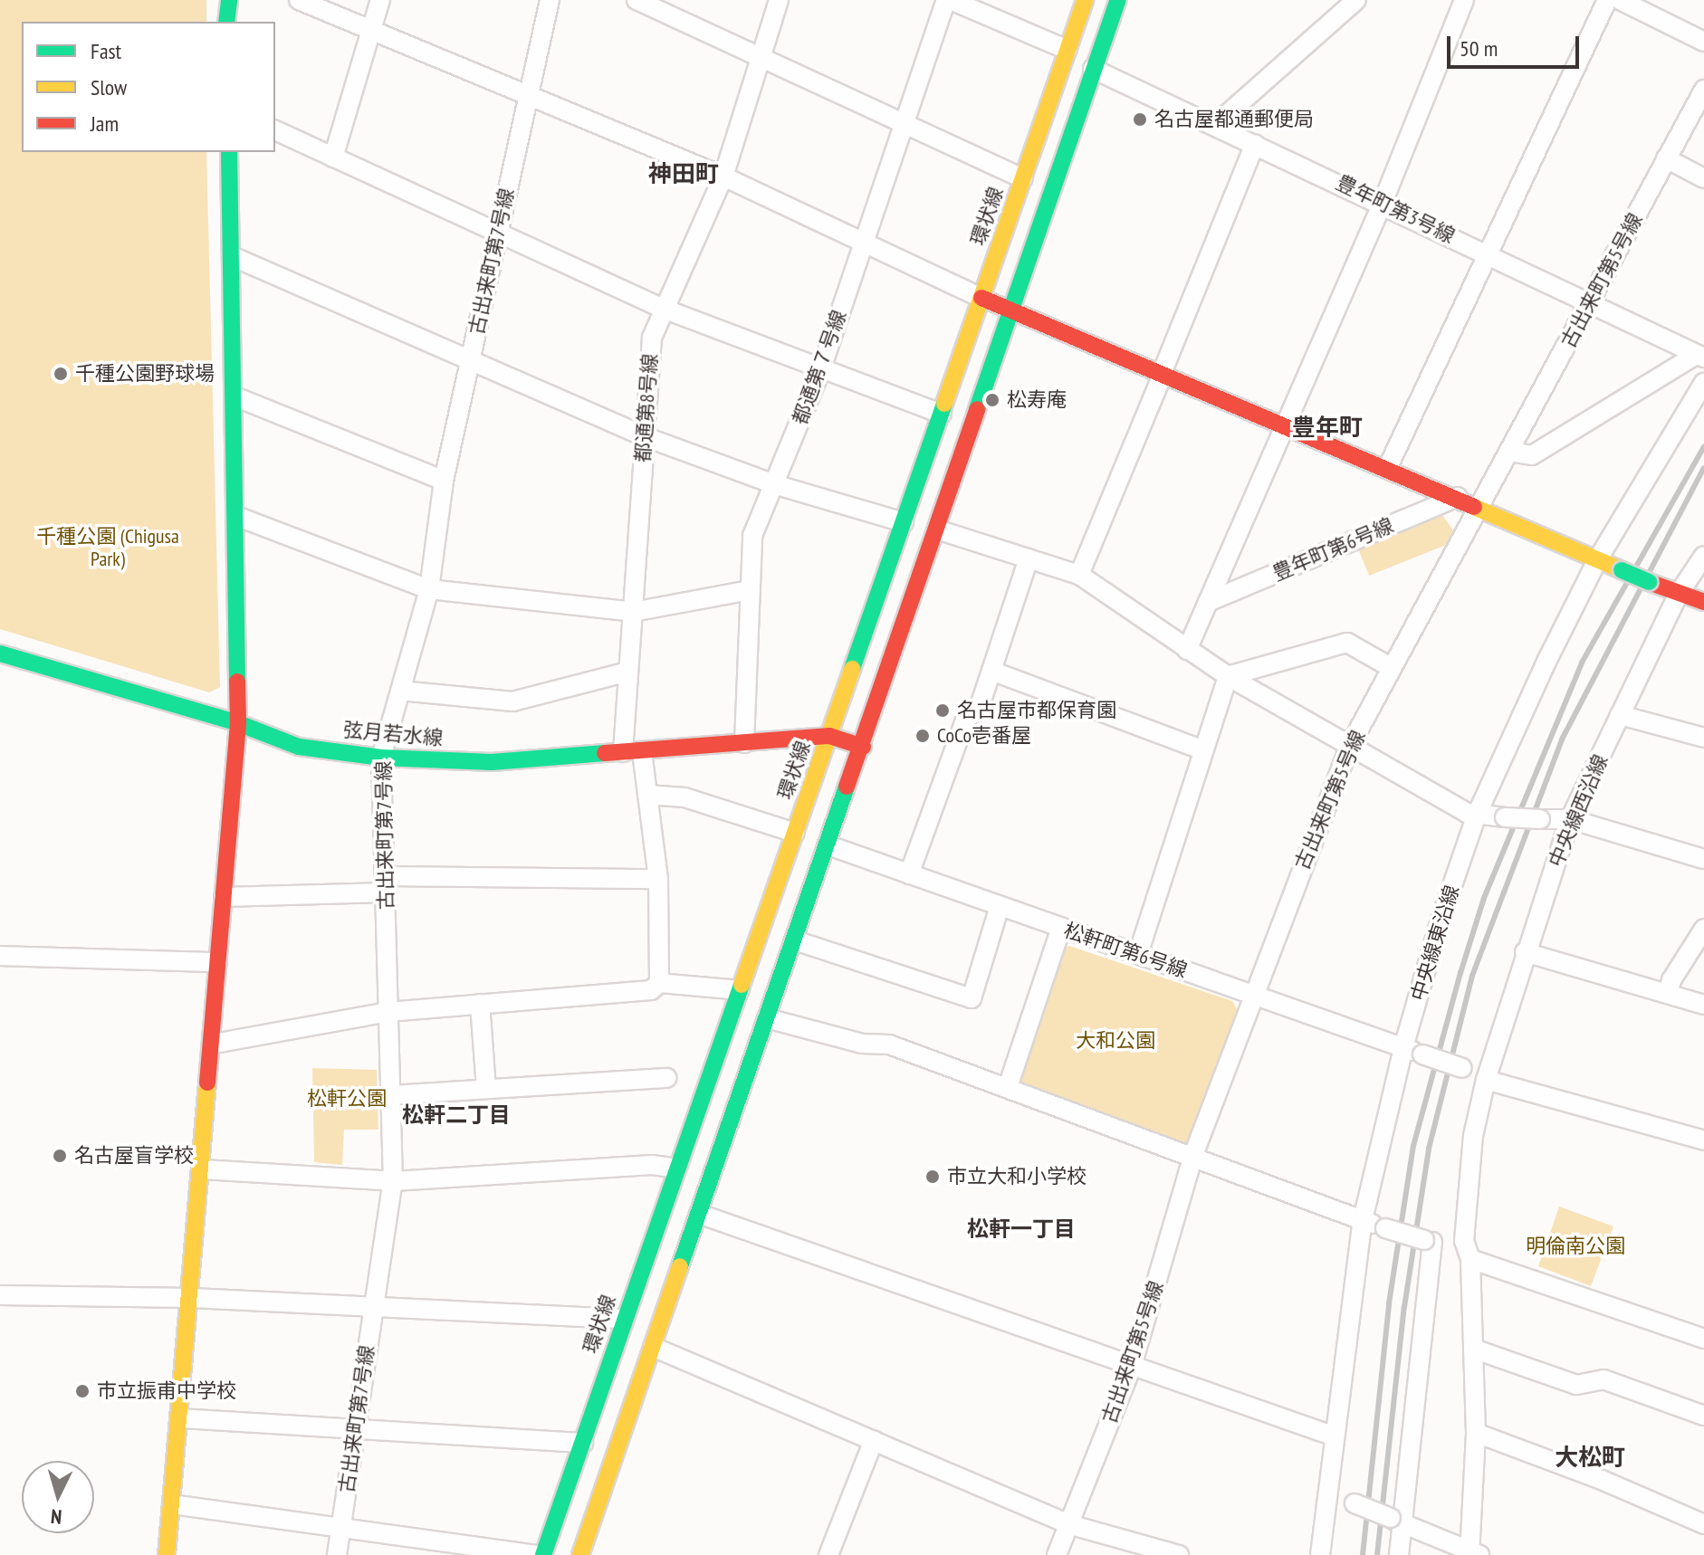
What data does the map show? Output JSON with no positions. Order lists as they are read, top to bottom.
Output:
{
  "streets": {
    "main road": ["環状線", "弦月若水線"],
    "street": [
      "豊年町第3号線",
      "古出来町第7号線",
      "古出来町第5号線",
      "都通第７号線",
      "都通第8号線",
      "豊年町第6号線",
      "中央線西沿線",
      "中央線東沿線",
      "松軒町第6号線"
    ]
  },
  "crossings": [
    ["豊年町第3号線", "古出来町第5号線"],
    ["環状線", "弦月若水線"],
    ["古出来町第7号線", "弦月若水線"],
    ["古出来町第5号線", "松軒町第6号線"],
    ["都通第７号線", "弦月若水線"],
    ["都通第8号線", "弦月若水線"],
    ["中央線西沿線", "松軒町第6号線"],
    ["中央線東沿線", "松軒町第6号線"]
  ],
  "districts": [
    "神田町",
    "豊年町",
    "松軒二丁目",
    "松軒一丁目",
    "大松町"
  ],
  "parks": [
    "千種公園 (Chigusa Park)",
    "大和公園",
    "松軒公園",
    "明倫南公園"
  ],
  "places": [
    "名古屋都通郵便局",
    "千種公園野球場",
    "松寿庵",
    "名古屋市都保育園",
    "CoCo壱番屋",
    "名古屋盲学校",
    "市立大和小学校",
    "市立振甫中学校"
  ],
  "legend": ["Fast", "Slow", "Jam"],
  "scale_bar": "50 m",
  "north": "bottom"
}
